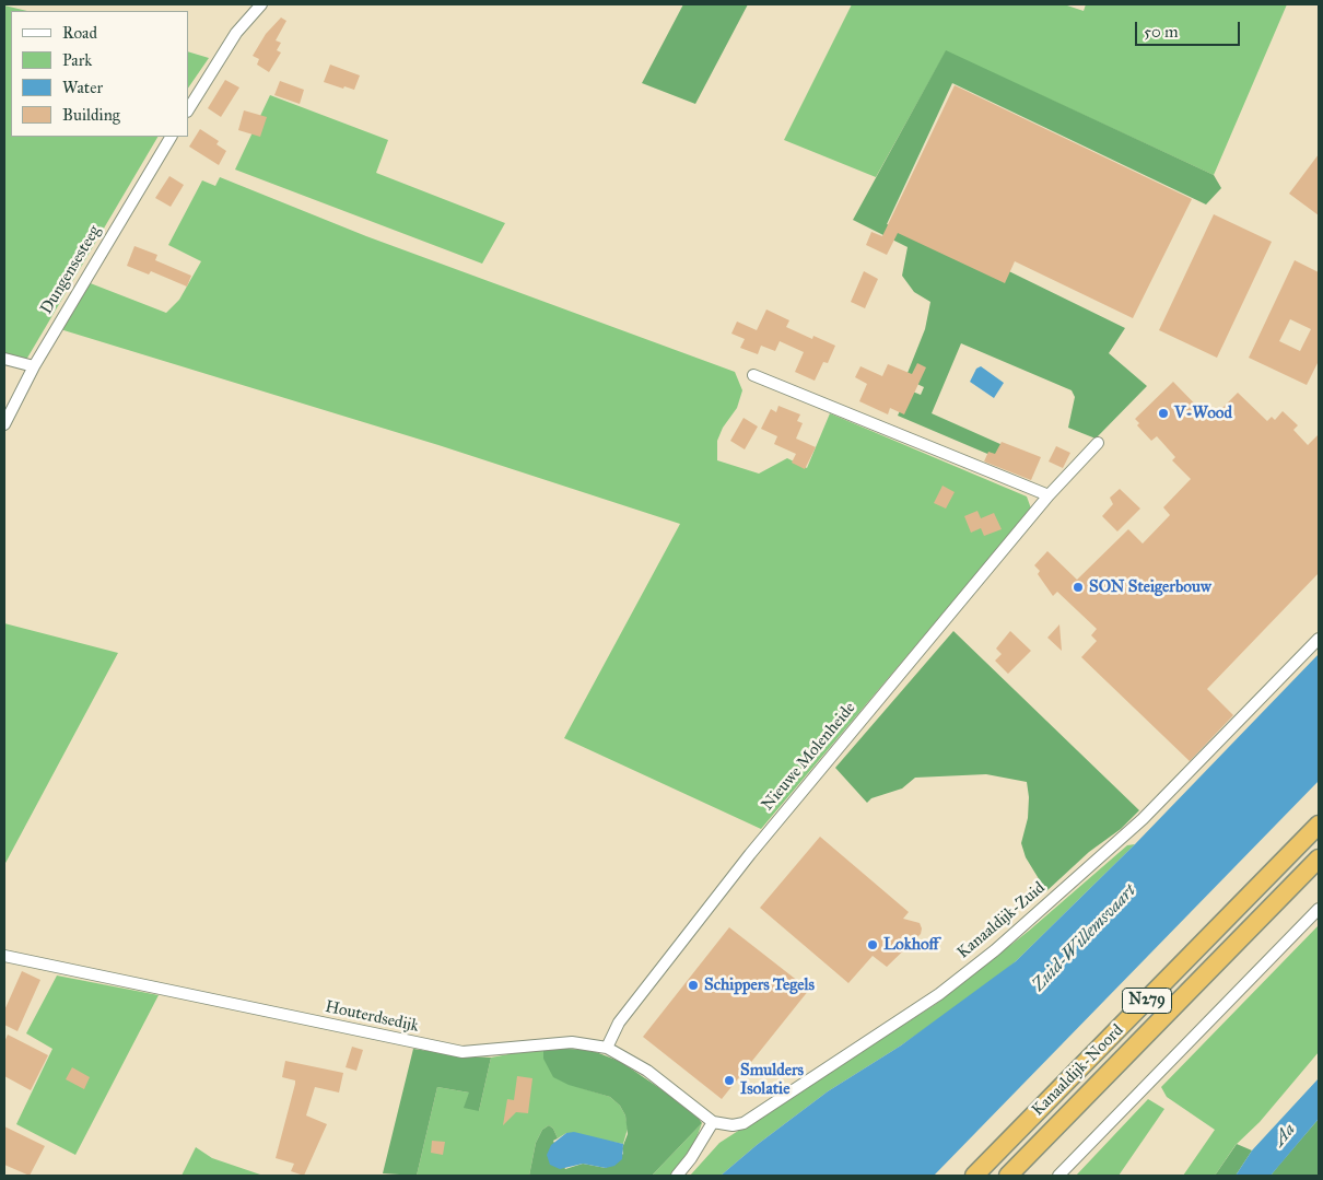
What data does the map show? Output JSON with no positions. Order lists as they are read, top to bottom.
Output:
{
  "streets": {
    "highway": ["N279", "Kanaaldijk-Noord"],
    "street": [
      "Dungensesteeg",
      "Nieuwe Molenheide",
      "Kanaaldijk-Zuid",
      "Houterdsedijk"
    ]
  },
  "crossings": [
    ["Nieuwe Molenheide", "Houterdsedijk"],
    ["Kanaaldijk-Zuid", "Houterdsedijk"]
  ],
  "water": ["Zuid-Willemsvaart", "Aa"],
  "places": [
    "V-Wood",
    "SON Steigerbouw",
    "Lokhoff",
    "Schippers Tegels",
    "Smulders Isolatie"
  ],
  "legend": [
    "Road",
    "Park",
    "Water",
    "Building"
  ],
  "scale_bar": "50 m"
}
